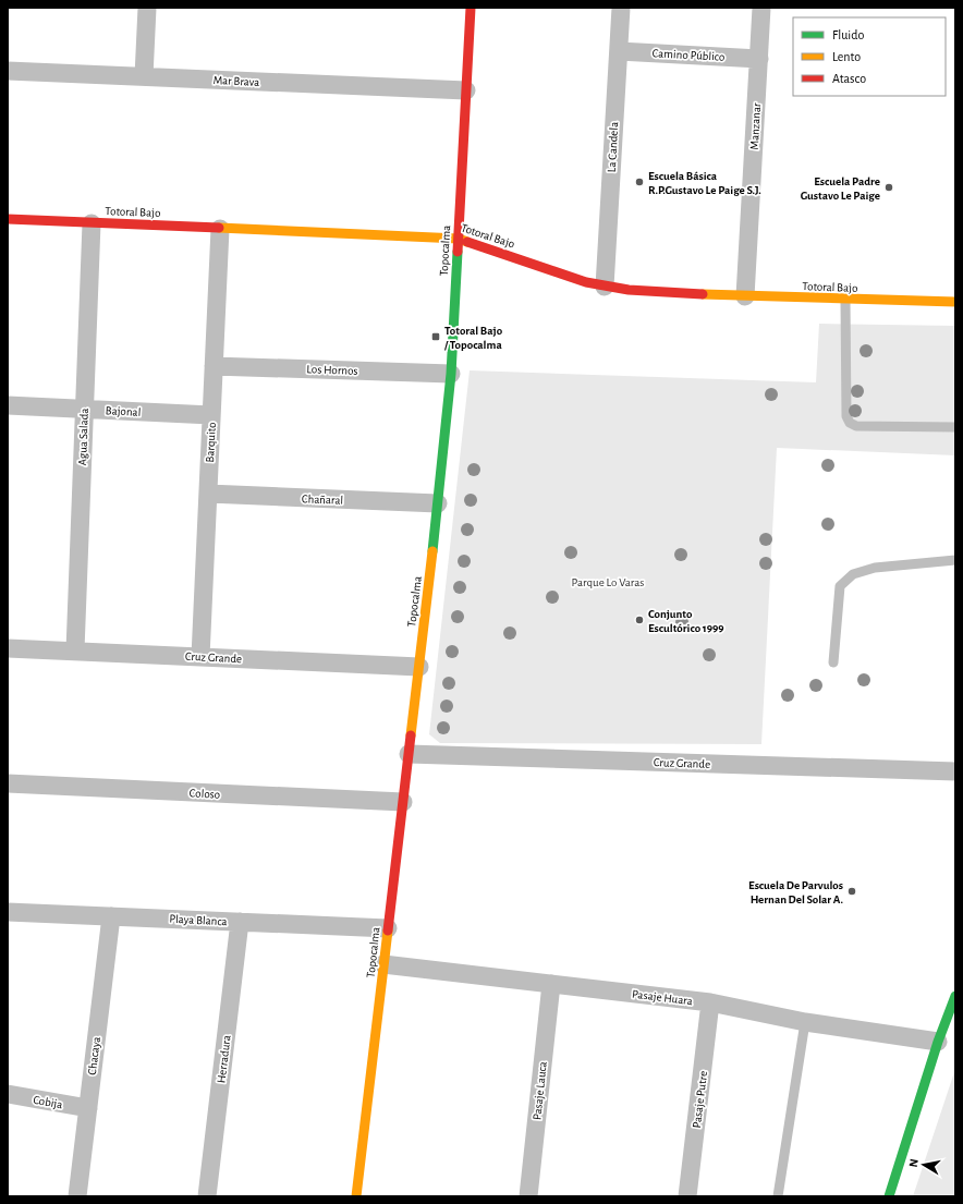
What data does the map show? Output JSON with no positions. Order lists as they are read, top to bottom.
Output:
{
  "streets": {
    "street": [
      "Camino Público",
      "Mar Brava",
      "Manzanar",
      "La Candela",
      "Totoral Bajo",
      "Topocalma",
      "Los Hornos",
      "Bajonal",
      "Agua Salada",
      "Barquito",
      "Chañaral",
      "Cruz Grande",
      "Coloso",
      "Playa Blanca",
      "Pasaje Huara",
      "Chacaya",
      "Herradura",
      "Pasaje Lauca",
      "Pasaje Putre",
      "Cobija"
    ]
  },
  "crossings": [
    ["Camino Público", "Manzanar"],
    ["Camino Público", "La Candela"],
    ["Mar Brava", "Topocalma"],
    ["Manzanar", "Totoral Bajo"],
    ["La Candela", "Totoral Bajo"],
    ["Totoral Bajo", "Topocalma"],
    ["Totoral Bajo", "Agua Salada"],
    ["Totoral Bajo", "Barquito"],
    ["Topocalma", "Los Hornos"],
    ["Topocalma", "Chañaral"],
    ["Topocalma", "Cruz Grande"],
    ["Topocalma", "Coloso"],
    ["Topocalma", "Playa Blanca"],
    ["Topocalma", "Pasaje Huara"],
    ["Los Hornos", "Barquito"],
    ["Bajonal", "Agua Salada"],
    ["Bajonal", "Barquito"],
    ["Agua Salada", "Cruz Grande"],
    ["Barquito", "Chañaral"],
    ["Barquito", "Cruz Grande"],
    ["Playa Blanca", "Chacaya"],
    ["Playa Blanca", "Herradura"],
    ["Pasaje Huara", "Pasaje Lauca"],
    ["Pasaje Huara", "Pasaje Putre"],
    ["Chacaya", "Cobija"]
  ],
  "parks": ["Parque Lo Varas"],
  "places": {
    "other": [
      "Escuela Básica R.P.Gustavo Le Paige S.J.",
      "Escuela Padre Gustavo Le Paige",
      "Conjunto Escultórico 1999",
      "Escuela De Parvulos Hernan Del Solar A."
    ],
    "transit": ["Totoral Bajo / Topocalma"]
  },
  "legend": ["Fluido", "Lento", "Atasco"],
  "north": "left"
}
